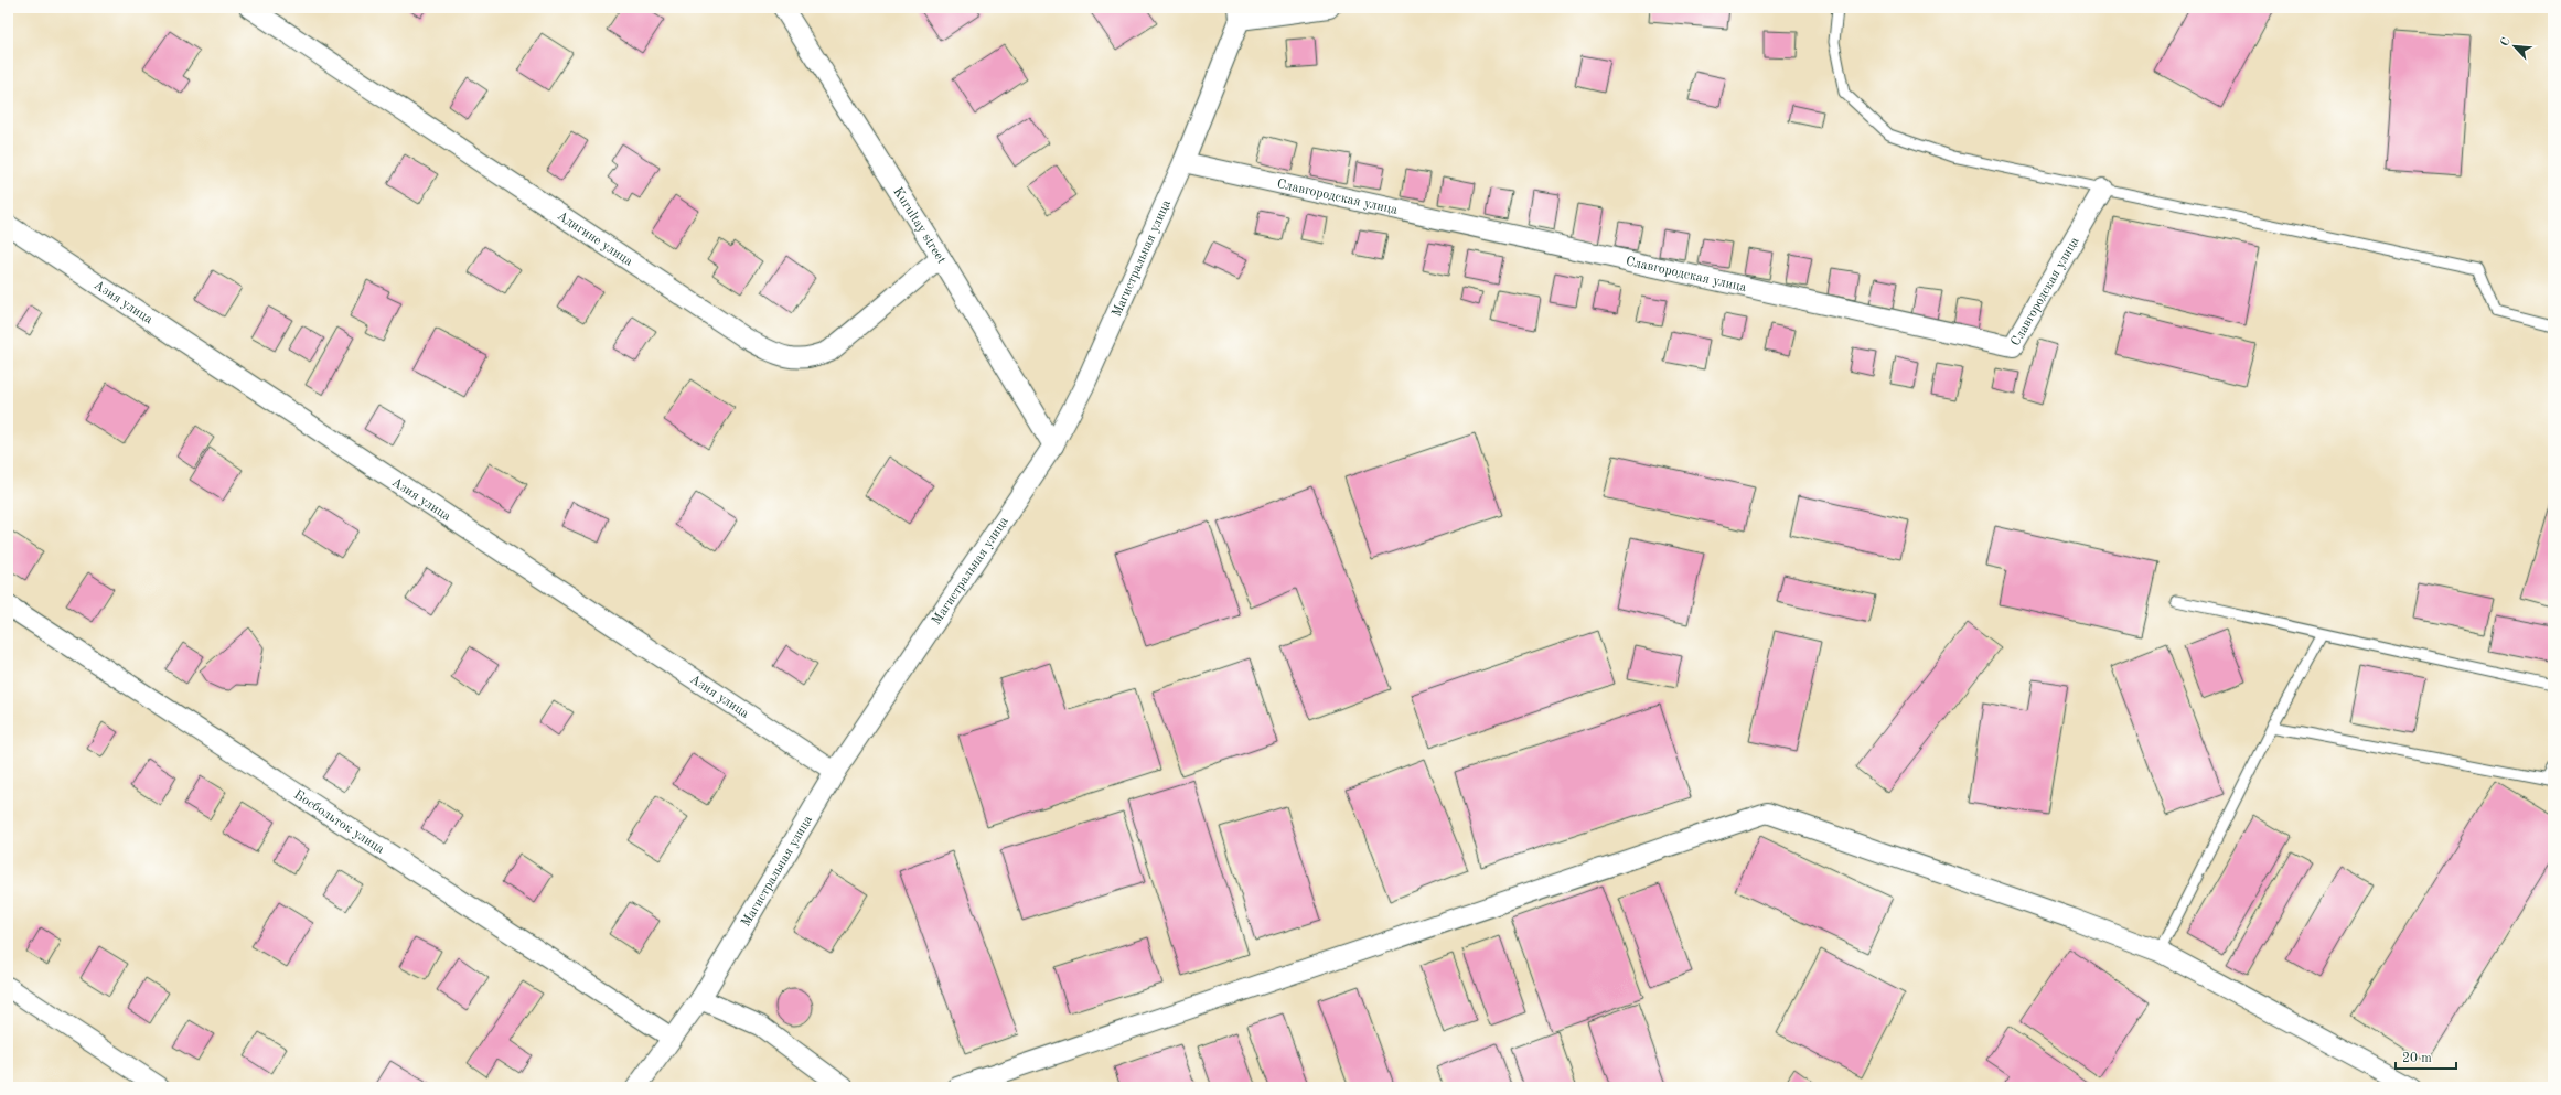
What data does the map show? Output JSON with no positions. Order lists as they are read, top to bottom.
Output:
{
  "streets": {
    "street": [
      "Славгородская улица",
      "Kurultay street",
      "Адигине улица",
      "Магистральная улица",
      "Азия улица",
      "Босбольток улица"
    ]
  },
  "crossings": [
    ["Славгородская улица", "Магистральная улица"],
    ["Kurultay street", "Адигине улица"],
    ["Kurultay street", "Магистральная улица"],
    ["Магистральная улица", "Азия улица"],
    ["Магистральная улица", "Босбольток улица"]
  ],
  "scale_bar": "20 m",
  "north": "top left"
}
